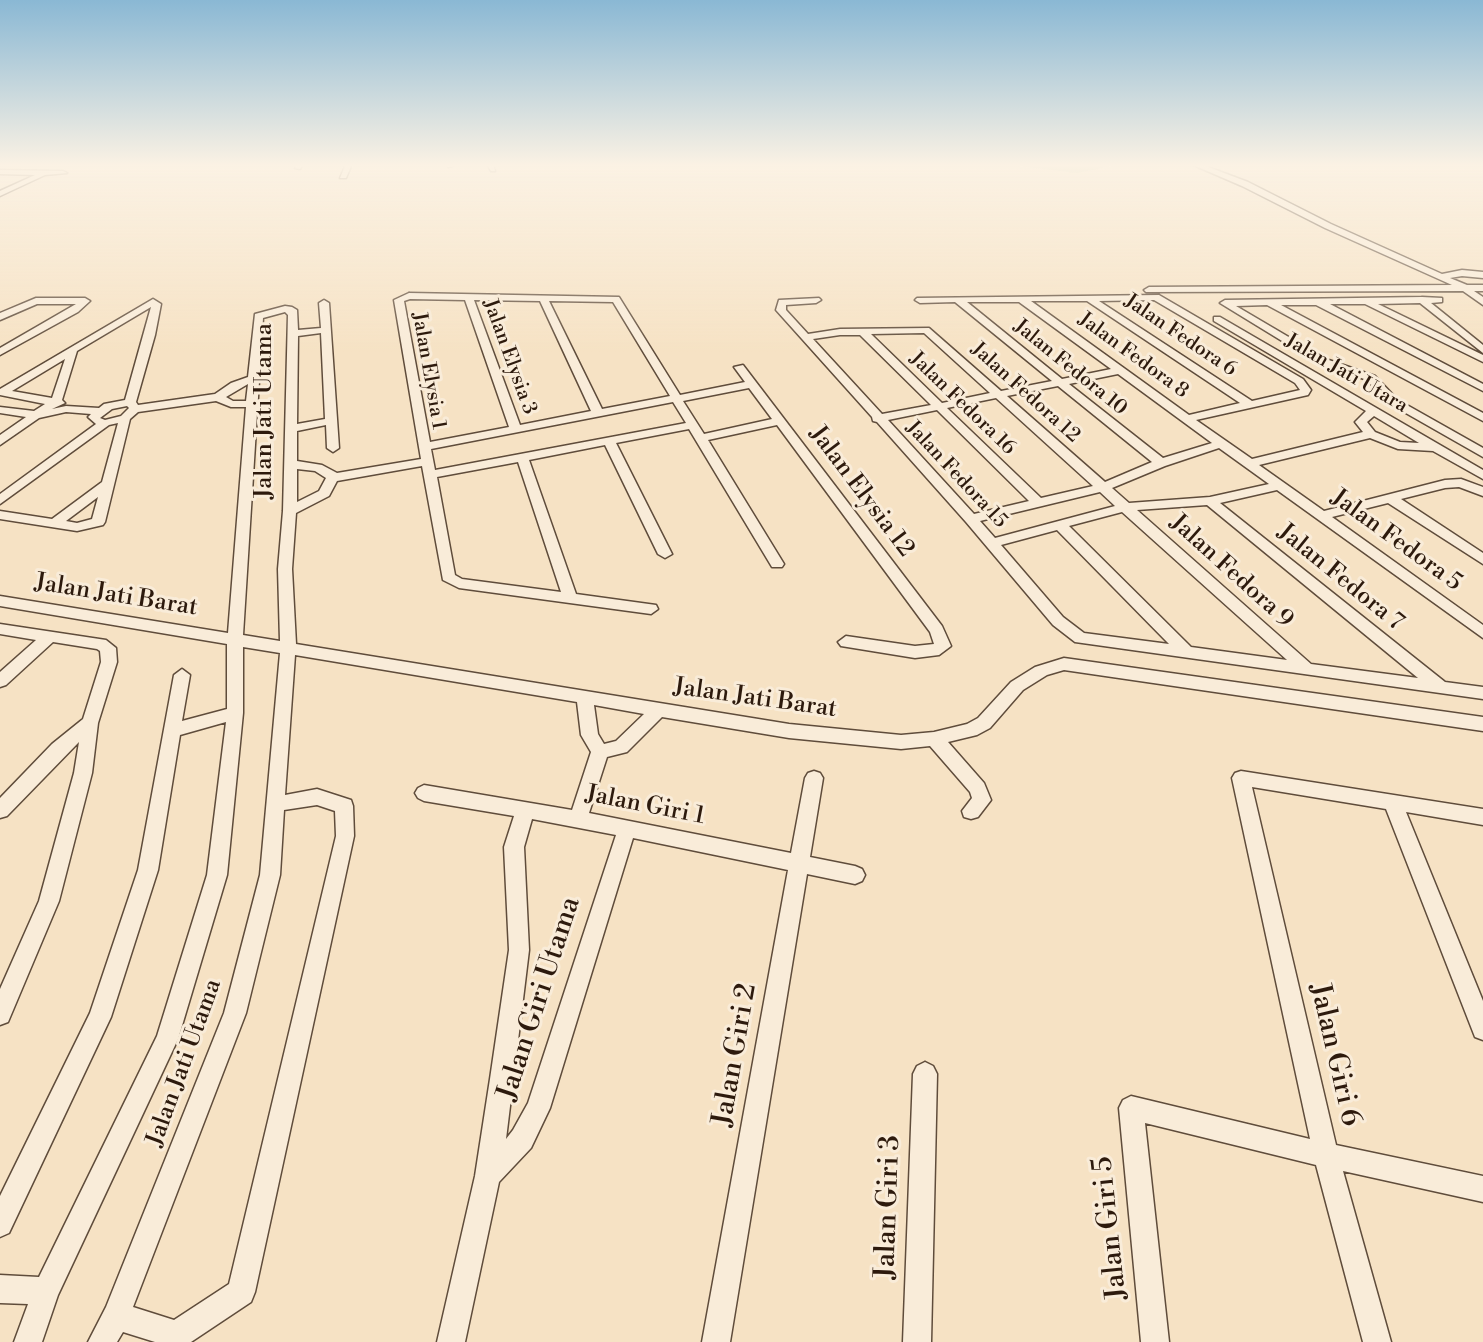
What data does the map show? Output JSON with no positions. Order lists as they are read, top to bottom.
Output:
{
  "streets": {
    "street": [
      "Jalan Fedora 6",
      "Jalan Fedora 8",
      "Jalan Elysia 3",
      "Jalan Fedora 10",
      "Jalan Elysia 1",
      "Jalan Jati Utara",
      "Jalan Fedora 12",
      "Jalan Fedora 16",
      "Jalan Jati Utama",
      "Jalan Fedora 15",
      "Jalan Elysia 12",
      "Jalan Fedora 5",
      "Jalan Fedora 9",
      "Jalan Fedora 7",
      "Jalan Jati Barat",
      "Jalan Giri 1",
      "Jalan Giri Utama",
      "Jalan Giri 2",
      "Jalan Giri 6",
      "Jalan Giri 3",
      "Jalan Giri 5"
    ]
  },
  "crossings": [
    ["Jalan Fedora 8", "Jalan Fedora 5"],
    ["Jalan Elysia 3", "Jalan Elysia 1"],
    ["Jalan Fedora 12", "Jalan Fedora 16"],
    ["Jalan Fedora 12", "Jalan Fedora 9"],
    ["Jalan Jati Utama", "Jalan Jati Barat"],
    ["Jalan Giri 1", "Jalan Giri Utama"],
    ["Jalan Giri 1", "Jalan Giri 2"],
    ["Jalan Giri 6", "Jalan Giri 5"]
  ]
}
